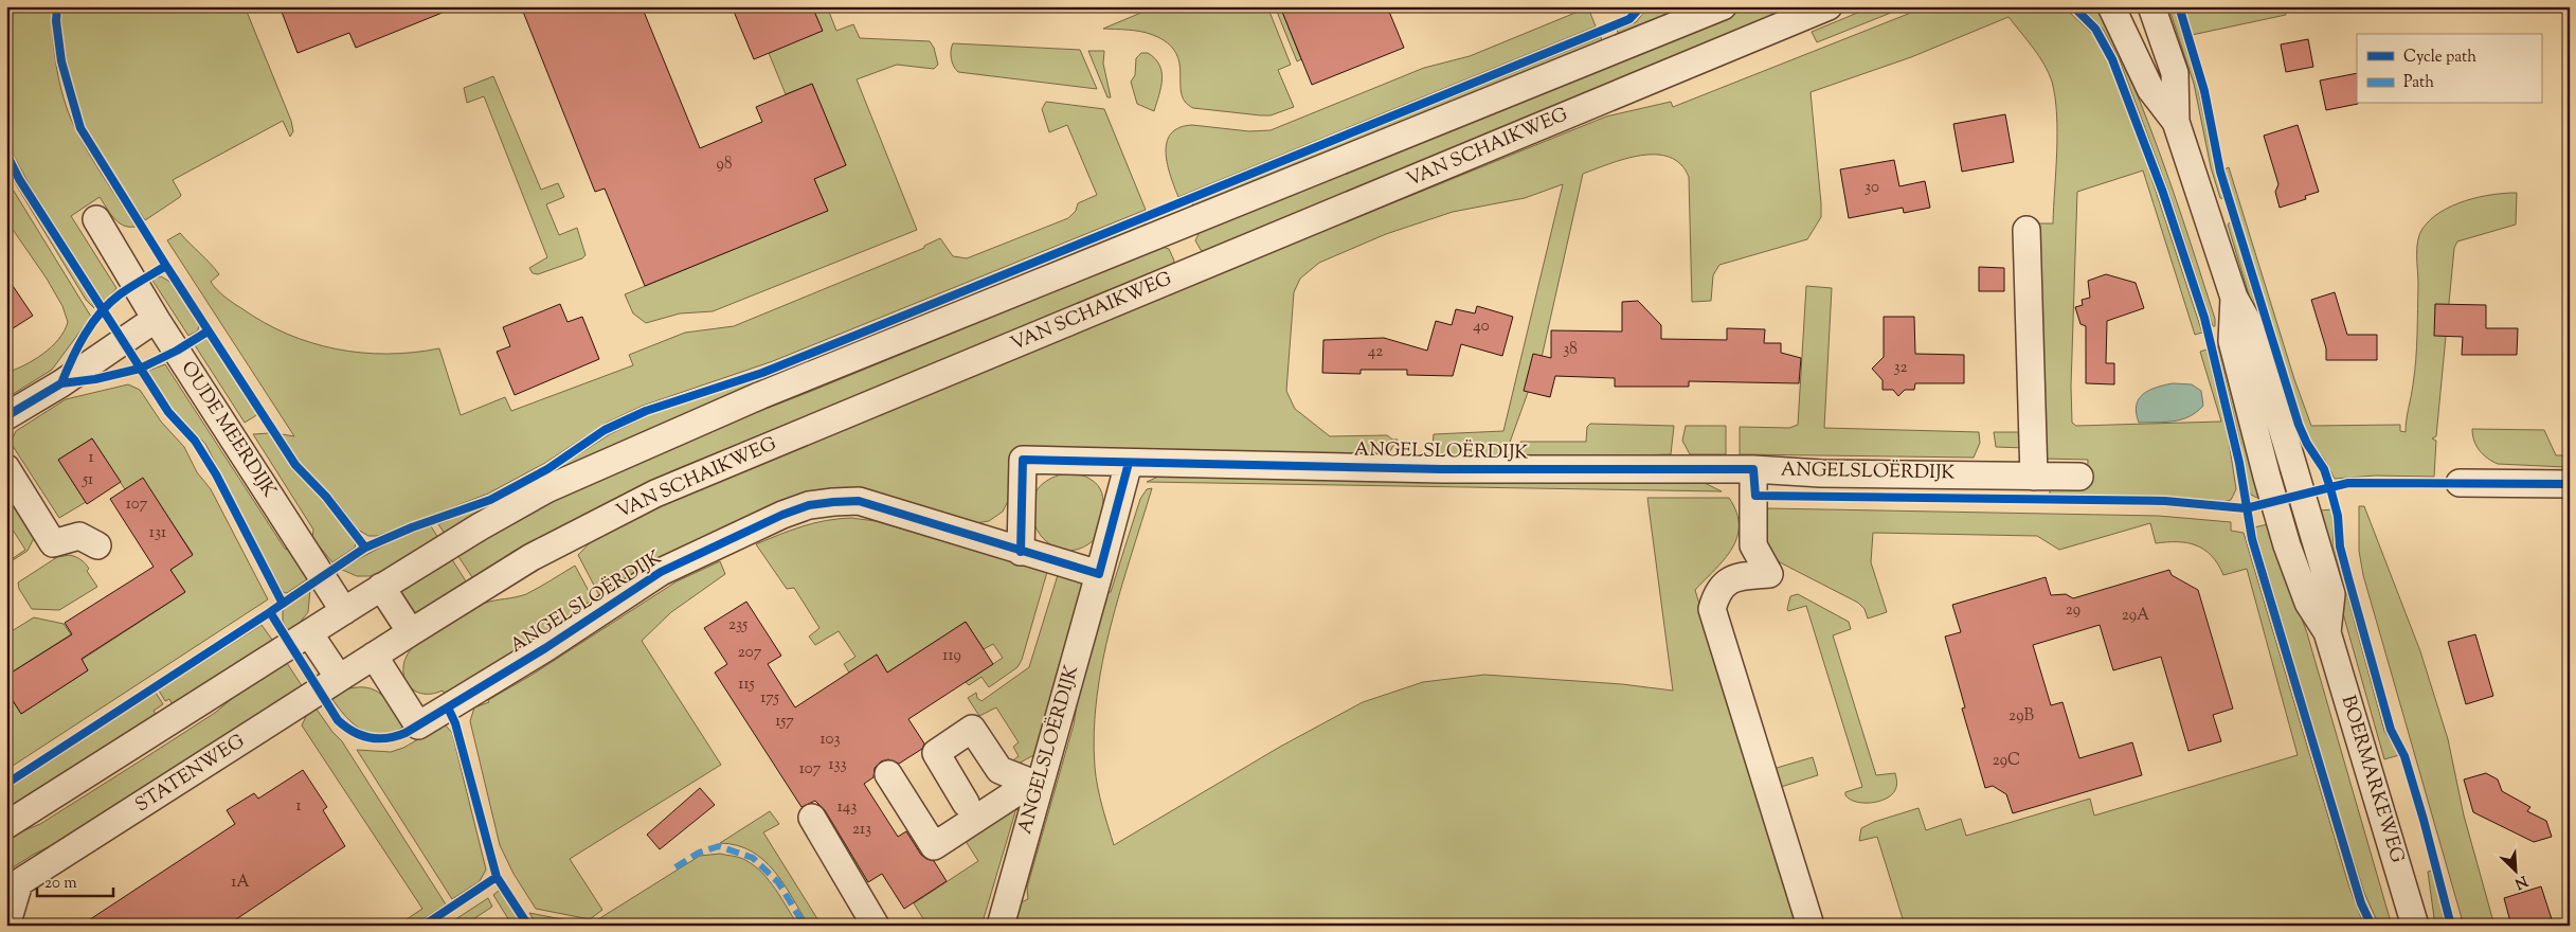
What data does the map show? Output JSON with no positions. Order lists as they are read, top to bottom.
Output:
{
  "streets": {
    "street": [
      "VAN SCHAIKWEG",
      "OUDE MEERDIJK",
      "ANGELSLOËRDIJK",
      "STATENWEG",
      "BOERMARKEWEG"
    ]
  },
  "crossings": [
    ["VAN SCHAIKWEG", "ANGELSLOËRDIJK"],
    ["VAN SCHAIKWEG", "STATENWEG"],
    ["ANGELSLOËRDIJK", "STATENWEG"]
  ],
  "house_numbers": [
    "98",
    "30",
    "40",
    "38",
    "42",
    "32",
    "1",
    "51",
    "107",
    "131",
    "29",
    "29A",
    "235",
    "207",
    "119",
    "115",
    "175",
    "29B",
    "157",
    "103",
    "29C",
    "133",
    "107",
    "1",
    "143",
    "213",
    "1A"
  ],
  "legend": ["Cycle path", "Path"],
  "scale_bar": "20 m",
  "north": "bottom right"
}
